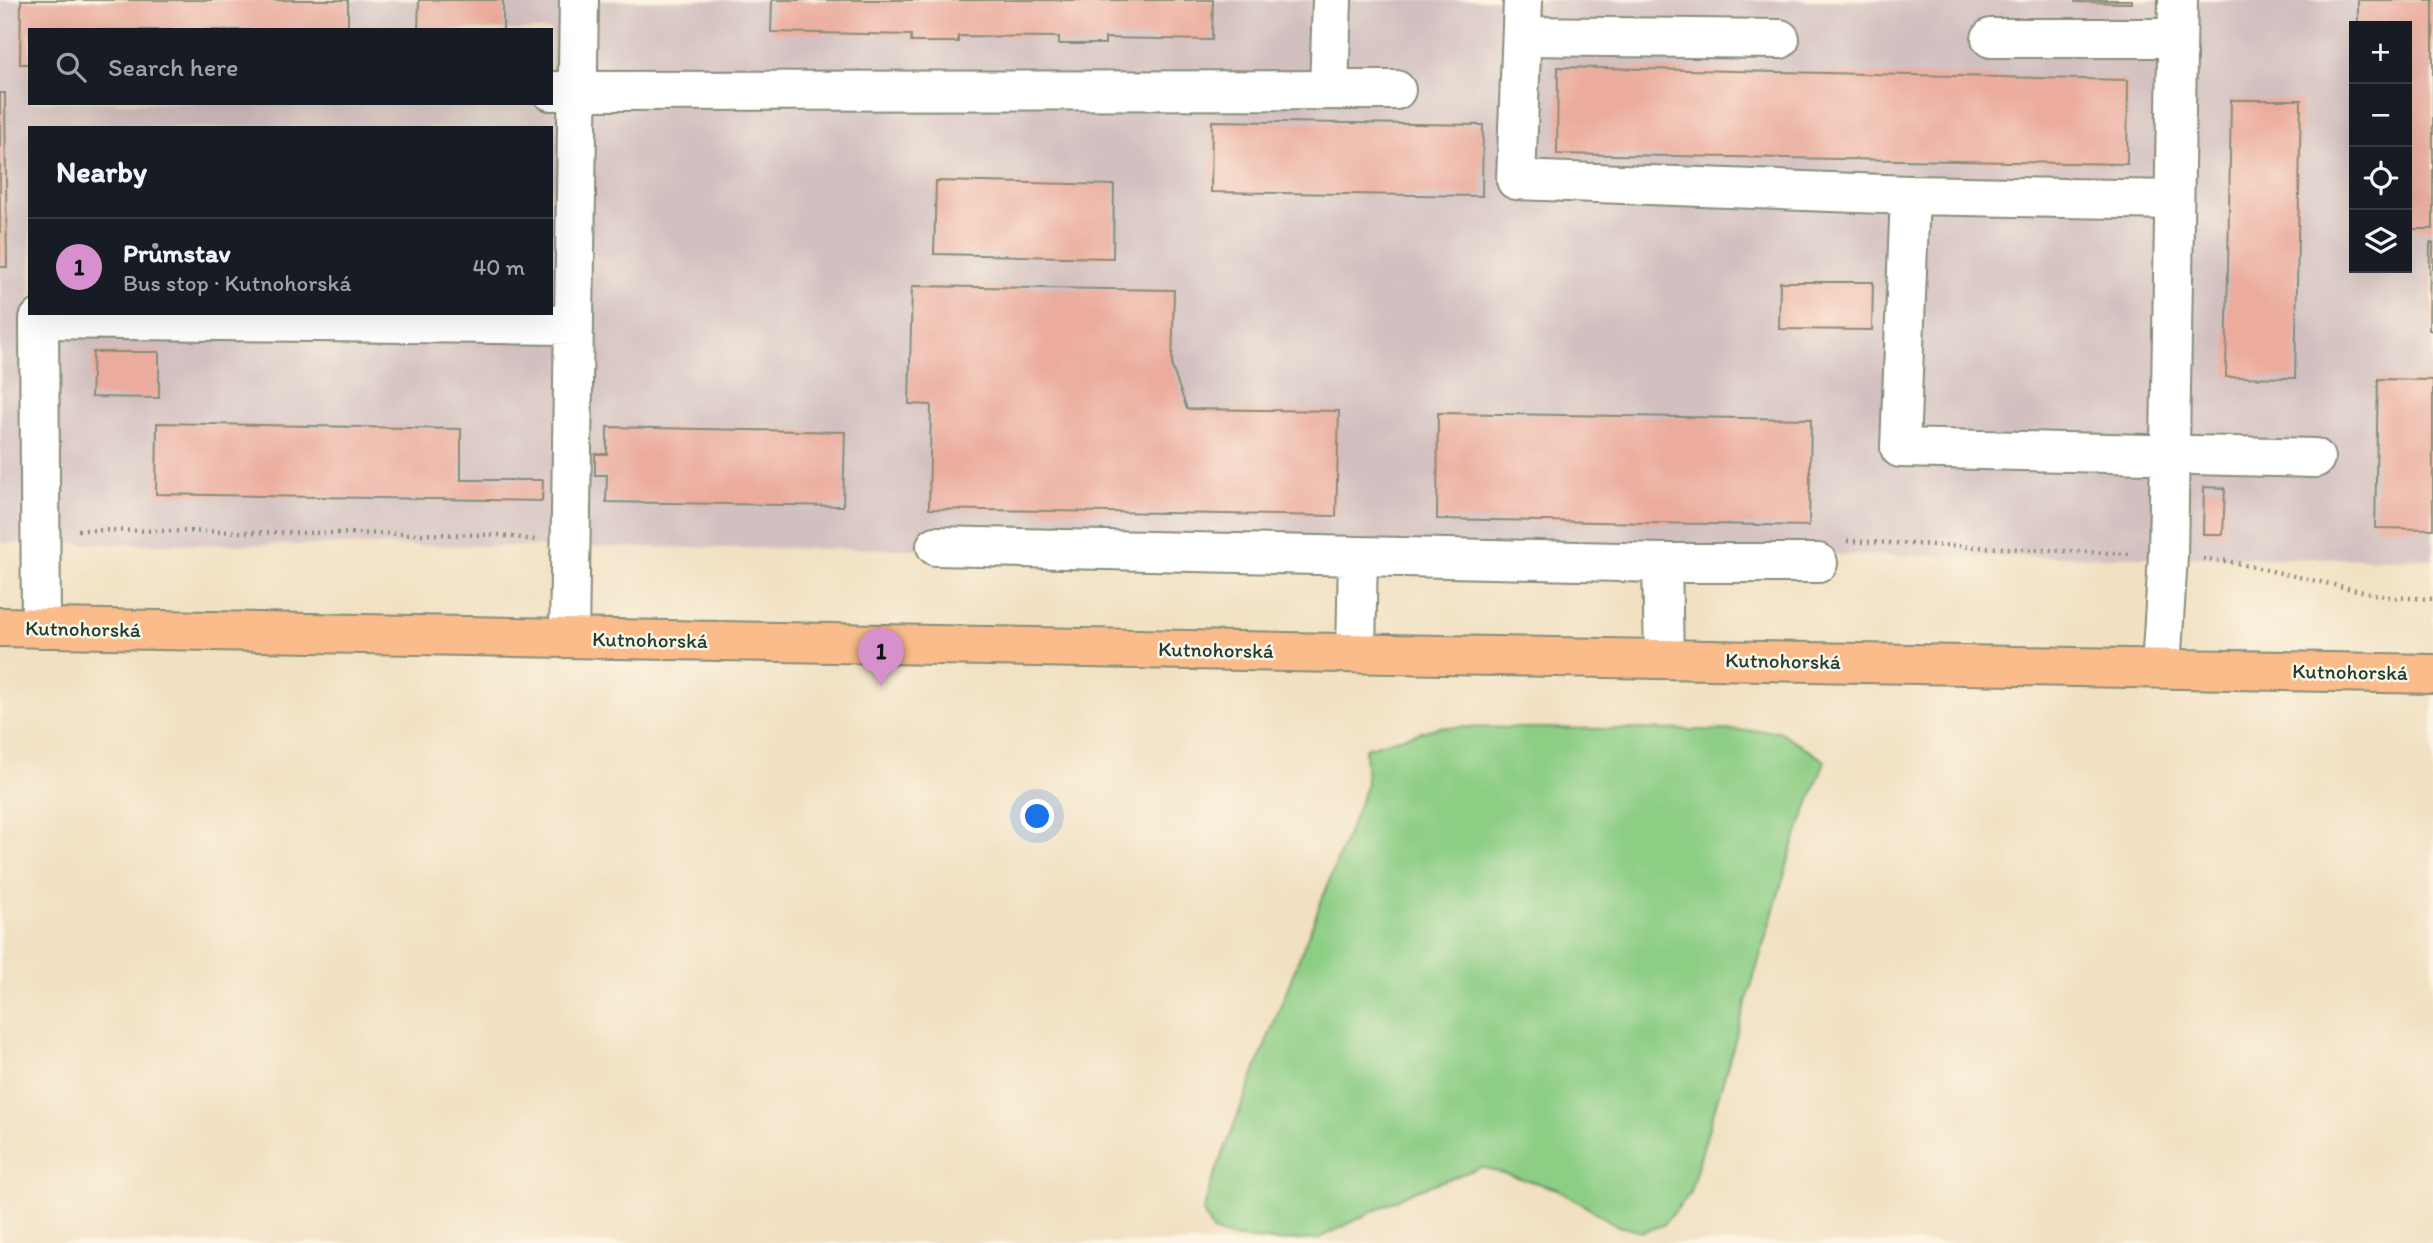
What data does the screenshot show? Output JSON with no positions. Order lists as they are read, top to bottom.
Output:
{
  "streets": {
    "main road": ["Kutnohorská"]
  },
  "page": {
    "map_buttons": ["+", "−"],
    "search": "Search here",
    "heading": "Nearby",
    "list": [
      {
        "mark": "1",
        "name": "Průmstav",
        "note": "Bus stop · Kutnohorská",
        "value": "40 m"
      }
    ],
    "pins": "1"
  }
}
